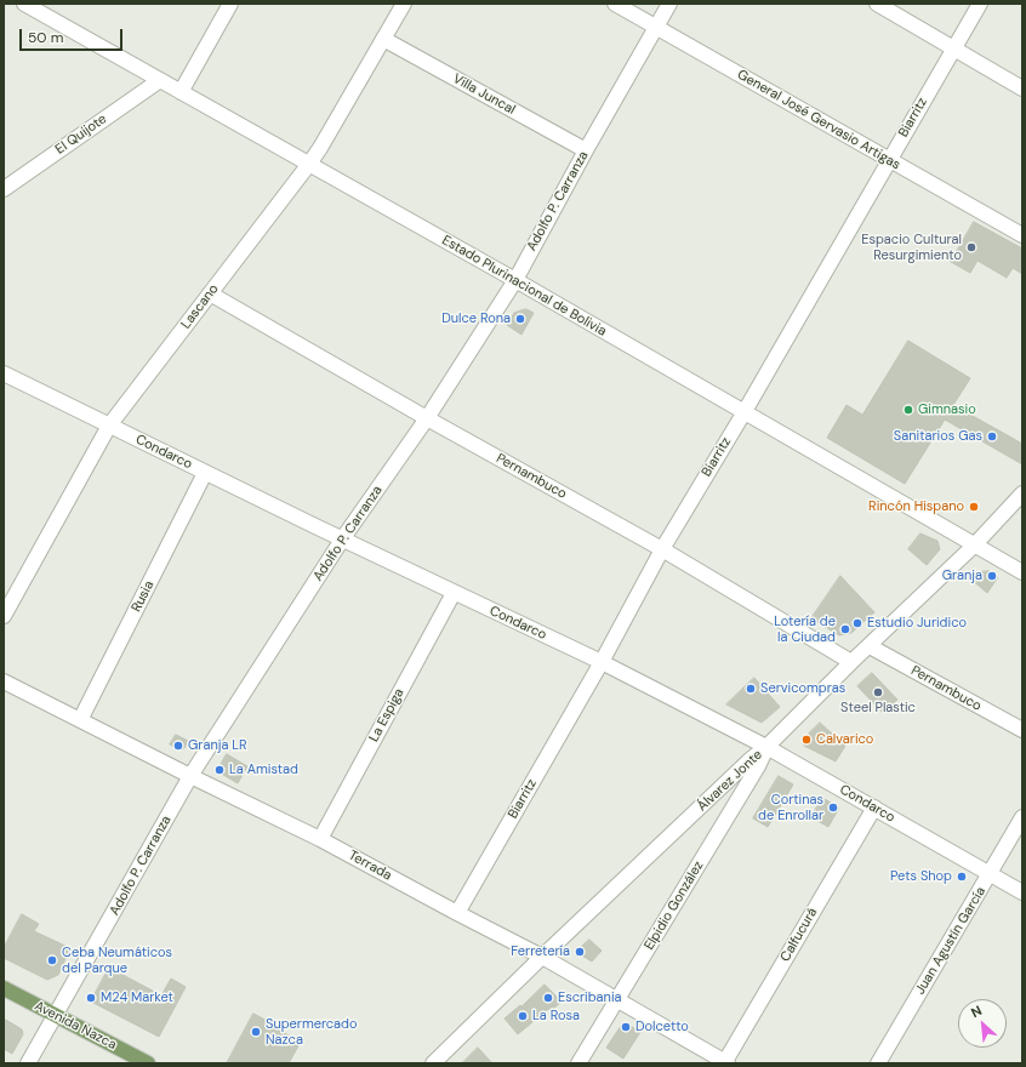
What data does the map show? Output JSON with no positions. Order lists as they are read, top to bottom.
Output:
{
  "streets": {
    "main road": ["Avenida Nazca"],
    "street": [
      "Villa Juncal",
      "Biarritz",
      "General José Gervasio Artigas",
      "El Quijote",
      "Adolfo P. Carranza",
      "Estado Plurinacional de Bolivia",
      "Lascano",
      "Condarco",
      "Pernambuco",
      "Rusia",
      "La Espiga",
      "Álvarez Jonte",
      "Terrada",
      "Elpidio González",
      "Calfucurá",
      "Juan Agustín García"
    ]
  },
  "crossings": [
    ["Villa Juncal", "Adolfo P. Carranza"],
    ["Villa Juncal", "Lascano"],
    ["Biarritz", "General José Gervasio Artigas"],
    ["Biarritz", "Estado Plurinacional de Bolivia"],
    ["Biarritz", "Condarco"],
    ["Biarritz", "Pernambuco"],
    ["Biarritz", "Terrada"],
    ["General José Gervasio Artigas", "Adolfo P. Carranza"],
    ["El Quijote", "Estado Plurinacional de Bolivia"],
    ["Adolfo P. Carranza", "Estado Plurinacional de Bolivia"],
    ["Adolfo P. Carranza", "Condarco"],
    ["Adolfo P. Carranza", "Pernambuco"],
    ["Adolfo P. Carranza", "Terrada"],
    ["Adolfo P. Carranza", "Avenida Nazca"],
    ["Estado Plurinacional de Bolivia", "Lascano"],
    ["Estado Plurinacional de Bolivia", "Álvarez Jonte"],
    ["Lascano", "Condarco"],
    ["Lascano", "Pernambuco"],
    ["Condarco", "Rusia"],
    ["Condarco", "La Espiga"],
    ["Condarco", "Álvarez Jonte"],
    ["Condarco", "Elpidio González"],
    ["Condarco", "Calfucurá"],
    ["Condarco", "Juan Agustín García"],
    ["Pernambuco", "Álvarez Jonte"],
    ["Rusia", "Terrada"],
    ["La Espiga", "Terrada"],
    ["Álvarez Jonte", "Terrada"],
    ["Álvarez Jonte", "Elpidio González"],
    ["Terrada", "Elpidio González"],
    ["Terrada", "Calfucurá"]
  ],
  "places": [
    "Espacio Cultural Resurgimiento",
    "Dulce Rona",
    "Gimnasio",
    "Sanitarios Gas",
    "Rincón Hispano",
    "Granja",
    "Estudio Juridico",
    "Lotería de la Ciudad",
    "Servicompras",
    "Steel Plastic",
    "Calvarico",
    "Granja LR",
    "La Amistad",
    "Cortinas de Enrollar",
    "Pets Shop",
    "Ferretería",
    "Ceba Neumáticos del Parque",
    "M24 Market",
    "Escribania",
    "La Rosa",
    "Dolcetto",
    "Supermercado Nazca"
  ],
  "scale_bar": "50 m",
  "north": "top left"
}
